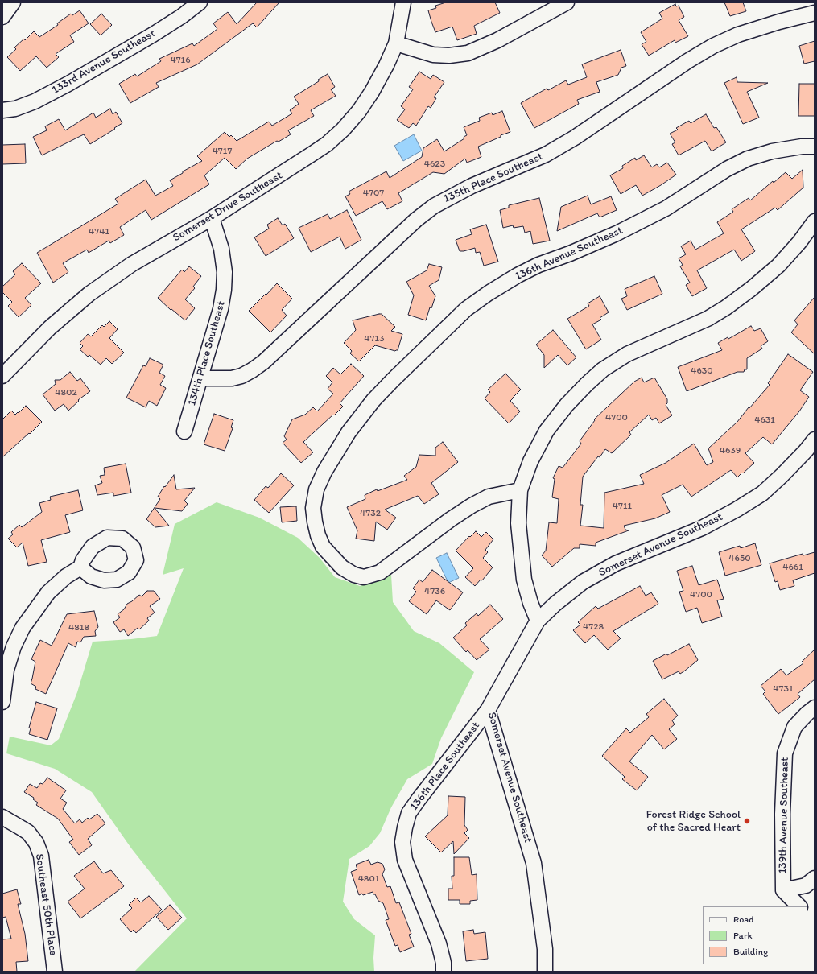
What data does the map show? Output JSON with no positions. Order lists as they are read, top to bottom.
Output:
{
  "streets": {
    "street": [
      "133rd Avenue Southeast",
      "135th Place Southeast",
      "Somerset Drive Southeast",
      "136th Avenue Southeast",
      "134th Place Southeast",
      "Somerset Avenue Southeast",
      "136th Place Southeast",
      "139th Avenue Southeast",
      "Southeast 50th Place"
    ]
  },
  "crossings": [
    ["135th Place Southeast", "134th Place Southeast"],
    ["Somerset Drive Southeast", "134th Place Southeast"],
    ["Somerset Avenue Southeast", "136th Place Southeast"]
  ],
  "places": ["Forest Ridge School of the Sacred Heart"],
  "house_numbers": [
    "4716",
    "4717",
    "4623",
    "4707",
    "4741",
    "4713",
    "4630",
    "4802",
    "4700",
    "4631",
    "4639",
    "4711",
    "4732",
    "4650",
    "4661",
    "4736",
    "4700",
    "4728",
    "4818",
    "4731",
    "4801"
  ],
  "legend": ["Road", "Park", "Building"]
}
